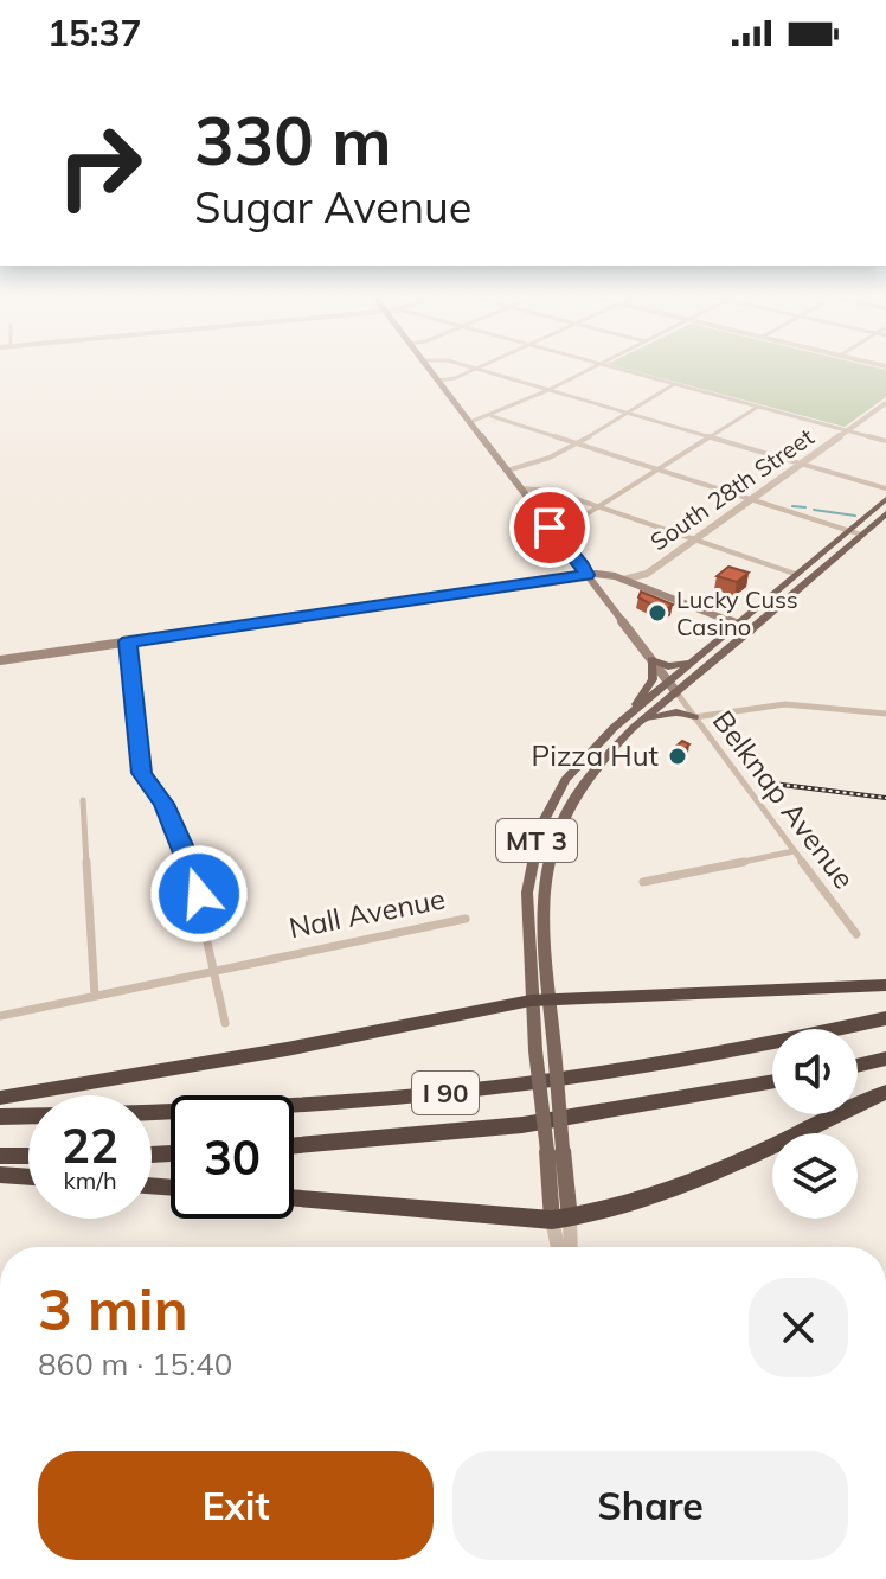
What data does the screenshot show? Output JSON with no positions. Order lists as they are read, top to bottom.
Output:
{
  "streets": {
    "highway": ["I 90"],
    "main road": ["MT 3"],
    "street": ["South 28th Street", "Belknap Avenue", "Nall Avenue"]
  },
  "crossings": [
    ["Belknap Avenue", "MT 3"]
  ],
  "places": ["Lucky Cuss Casino", "Pizza Hut"],
  "page": {
    "status": "15:37",
    "turn": ["330 m", "Sugar Avenue"],
    "speed": "22 km/h",
    "limit": "30",
    "heading": ["3 min", "860 m · 15:40"],
    "buttons": ["Exit", "Share"]
  }
}
